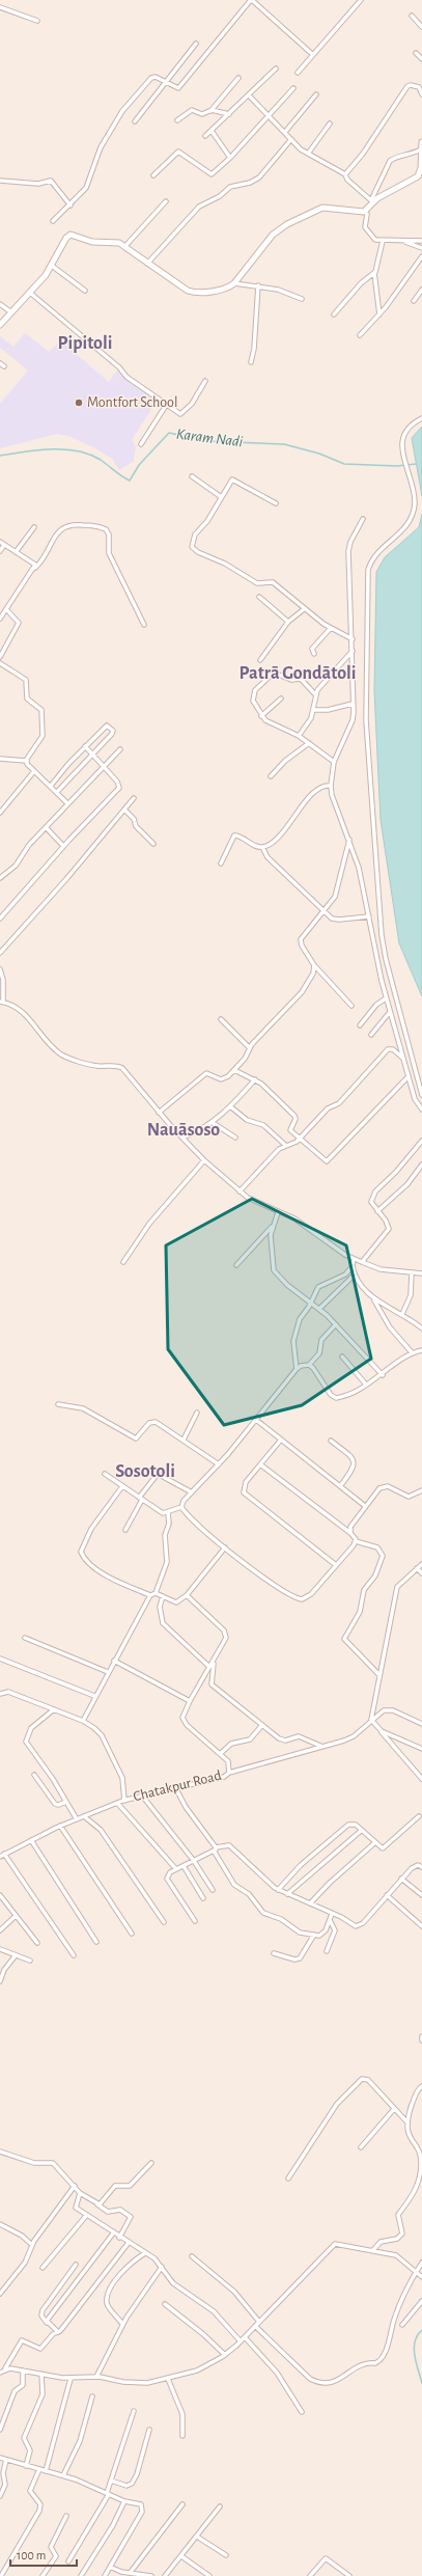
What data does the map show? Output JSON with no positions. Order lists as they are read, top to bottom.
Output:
{
  "streets": {
    "street": ["Chatakpur Road"]
  },
  "districts": [
    "Pipitoli",
    "Patrā Gondātoli",
    "Nauāsoso",
    "Sosotoli"
  ],
  "water": ["Karam Nadi"],
  "places": ["Montfort School"],
  "scale_bar": "100 m"
}
